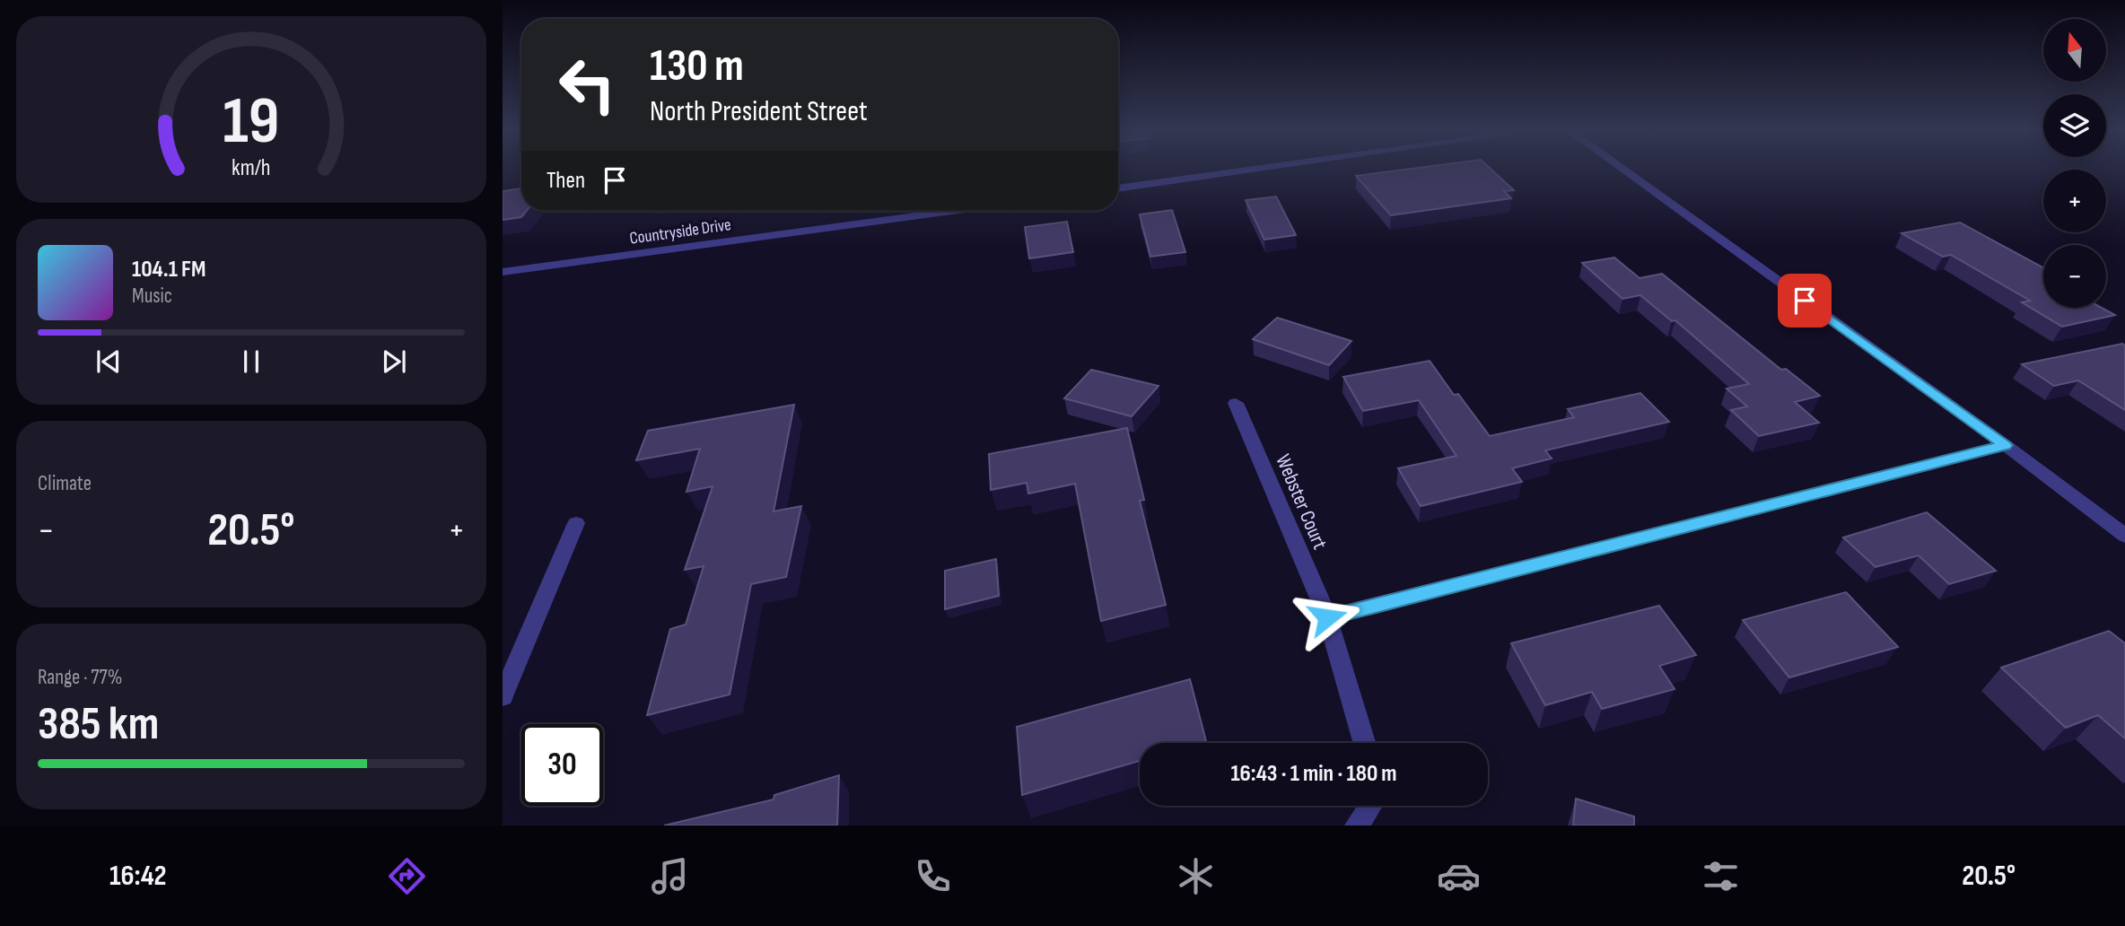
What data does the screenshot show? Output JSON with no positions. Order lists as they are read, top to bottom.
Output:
{
  "streets": {
    "street": ["Countryside Drive", "Webster Court"]
  },
  "north": "top",
  "page": {
    "map_buttons": ["+", "−"],
    "turn": ["130 m", "North President Street"],
    "then": "Then",
    "song": ["104.1 FM", "Music"],
    "tile": [
      "Climate",
      ["Range · 77%", "385 km"]
    ],
    "heat": ["−", "20.5°", "+"],
    "limit": "30",
    "trip": "16:43 · 1 min · 180 m",
    "tabs": ["16:42", "20.5°"],
    "gauge": ["19", "km/h"]
  }
}
